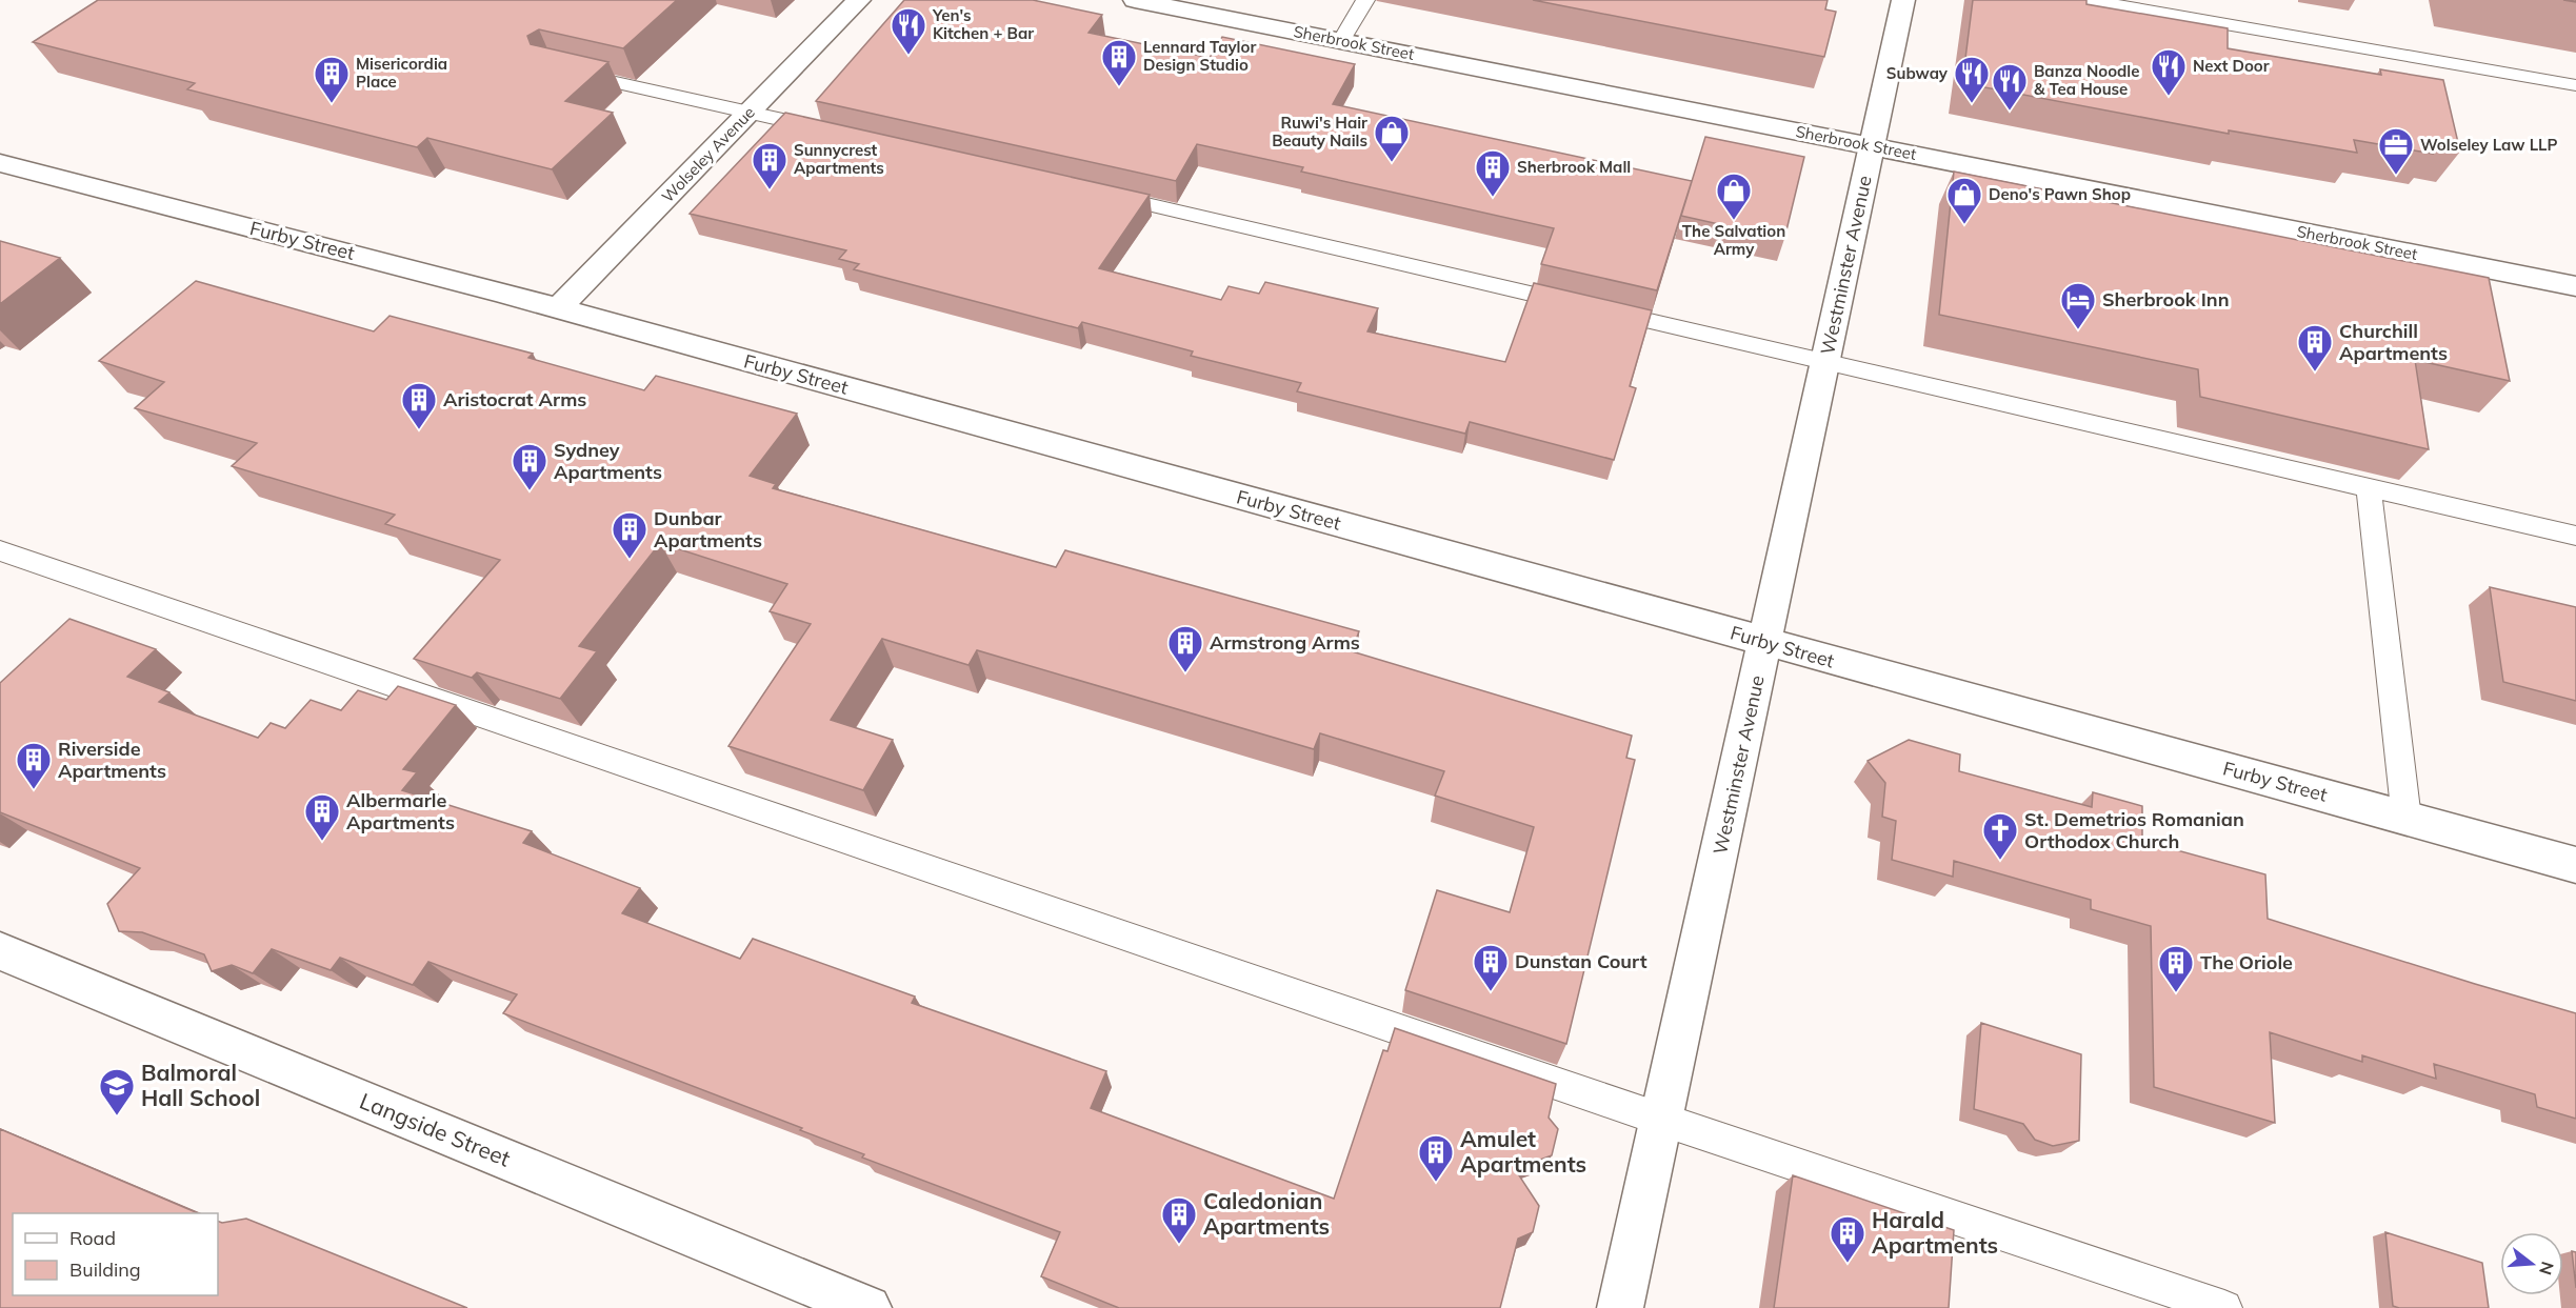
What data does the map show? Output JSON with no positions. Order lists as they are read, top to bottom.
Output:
{
  "streets": {
    "street": [
      "Sherbrook Street",
      "Wolseley Avenue",
      "Furby Street",
      "Westminster Avenue",
      "Langside Street"
    ]
  },
  "crossings": [
    ["Sherbrook Street", "Westminster Avenue"],
    ["Wolseley Avenue", "Furby Street"],
    ["Furby Street", "Westminster Avenue"]
  ],
  "places": {
    "restaurant": [
      "Yen's Kitchen + Bar",
      "Next Door",
      "Subway",
      "Banza Noodle & Tea House"
    ],
    "building": [
      "Lennard Taylor Design Studio",
      "Misericordia Place",
      "Sunnycrest Apartments",
      "Sherbrook Mall",
      "Churchill Apartments",
      "Aristocrat Arms",
      "Sydney Apartments",
      "Dunbar Apartments",
      "Armstrong Arms",
      "Riverside Apartments",
      "Albermarle Apartments",
      "Dunstan Court",
      "The Oriole",
      "Amulet Apartments",
      "Caledonian Apartments",
      "Harald Apartments"
    ],
    "shop": ["Ruwi's Hair Beauty Nails", "The Salvation Army", "Deno's Pawn Shop"],
    "office": ["Wolseley Law LLP"],
    "hotel": ["Sherbrook Inn"],
    "church": ["St. Demetrios Romanian Orthodox Church"],
    "school or university": ["Balmoral Hall School"]
  },
  "legend": ["Road", "Building"],
  "north": "right"
}
